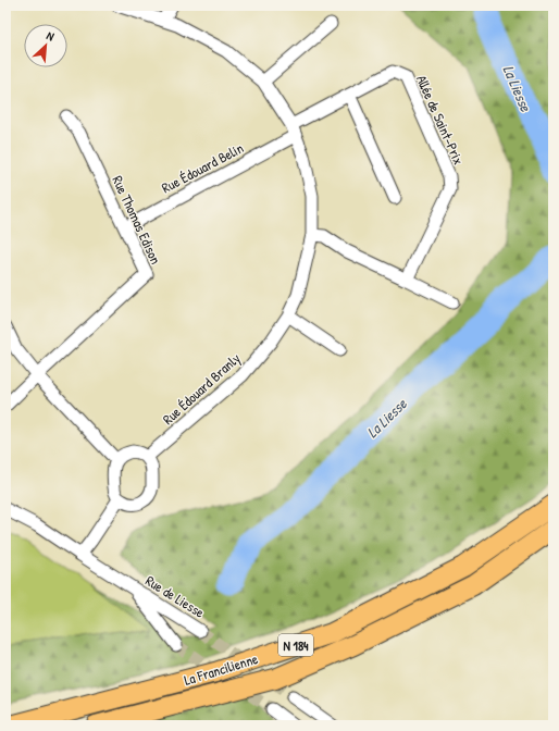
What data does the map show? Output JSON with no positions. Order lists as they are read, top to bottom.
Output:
{
  "streets": {
    "highway": ["N 184", "La Francilienne"],
    "street": [
      "Allée de Saint-Prix",
      "Rue Édouard Belin",
      "Rue Thomas Edison",
      "Rue Édouard Branly",
      "Rue de Liesse"
    ]
  },
  "crossings": [
    ["Allée de Saint-Prix", "Rue Édouard Belin"],
    ["Allée de Saint-Prix", "Rue Édouard Branly"],
    ["Rue Édouard Belin", "Rue Thomas Edison"],
    ["Rue Édouard Belin", "Rue Édouard Branly"]
  ],
  "water": ["La Liesse"],
  "north": "top right"
}
